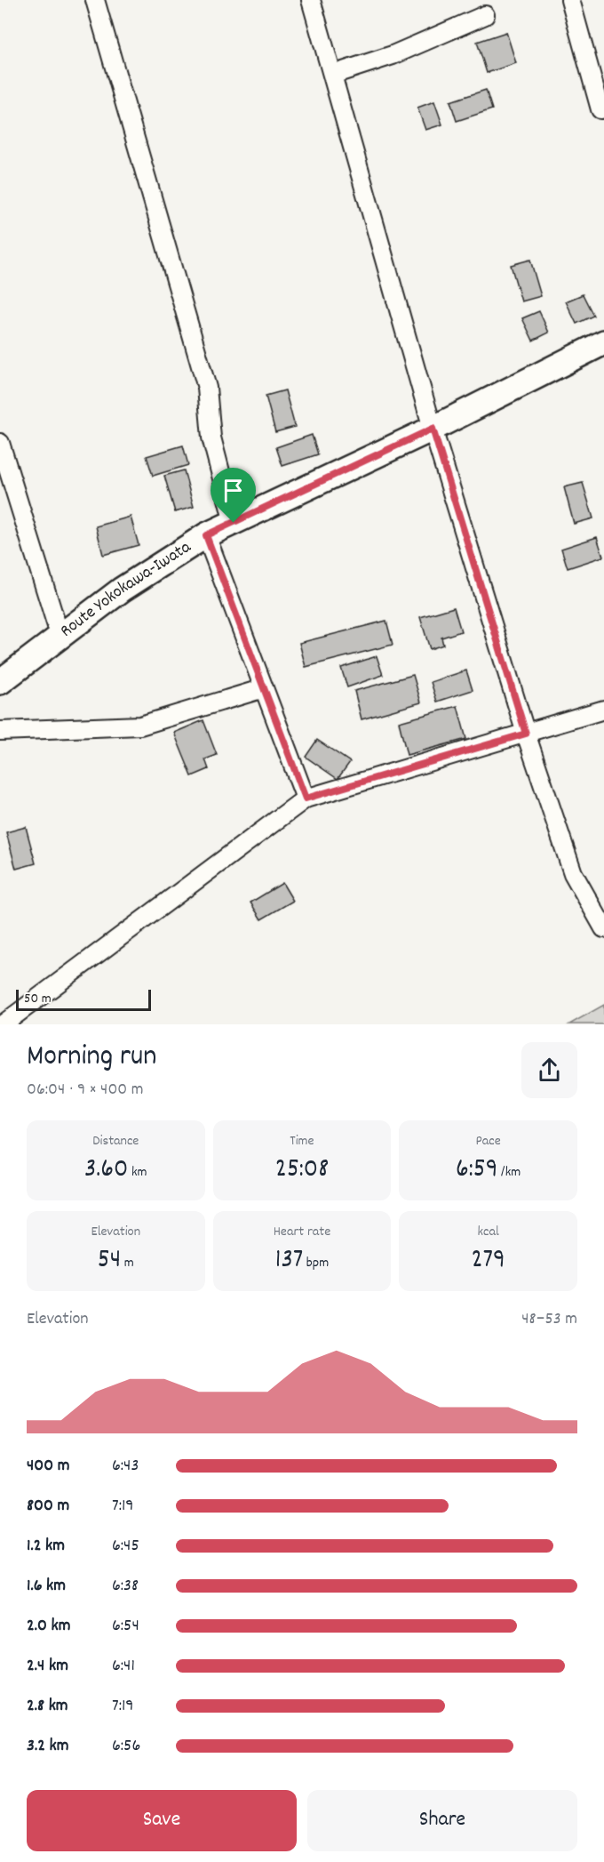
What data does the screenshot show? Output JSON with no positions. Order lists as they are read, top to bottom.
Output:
{
  "streets": {
    "main road": ["Route Yokokawa-Iwata"]
  },
  "scale_bar": "50 m",
  "page": {
    "scale": "50 m",
    "heading": ["Morning run", "06:04 · 9 × 400 m"],
    "stats": [
      ["Distance", "3.60 km"],
      ["Time", "25:08"],
      ["Pace", "6:59 /km"],
      ["Elevation", "54 m"],
      ["Heart rate", "137 bpm"],
      ["kcal", "279"]
    ],
    "chart": ["Elevation", "48–53 m"],
    "list": [
      {
        "name": "400 m",
        "note": "6:43"
      },
      {
        "name": "800 m",
        "note": "7:19"
      },
      {
        "name": "1.2 km",
        "note": "6:45"
      },
      {
        "name": "1.6 km",
        "note": "6:38"
      },
      {
        "name": "2.0 km",
        "note": "6:54"
      },
      {
        "name": "2.4 km",
        "note": "6:41"
      },
      {
        "name": "2.8 km",
        "note": "7:19"
      },
      {
        "name": "3.2 km",
        "note": "6:56"
      }
    ],
    "buttons": ["Save", "Share"]
  }
}
